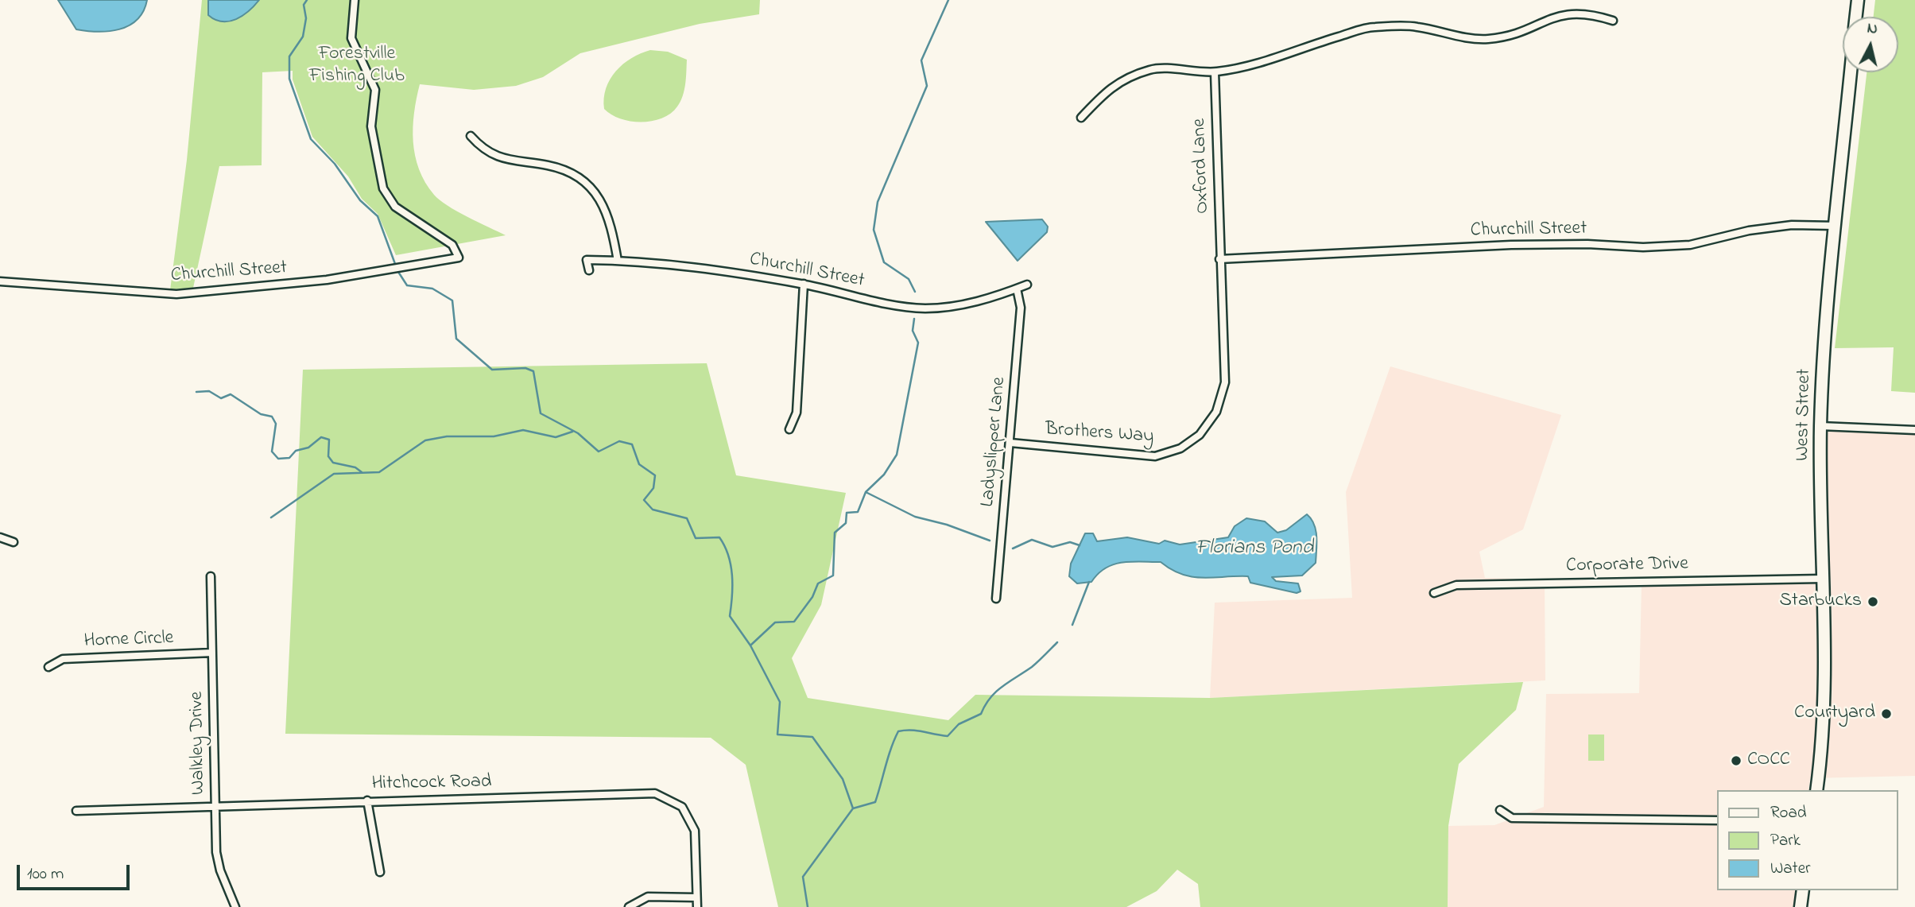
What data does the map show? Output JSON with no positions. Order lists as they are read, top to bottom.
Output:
{
  "streets": {
    "main road": ["West Street"],
    "street": [
      "Oxford Lane",
      "Churchill Street",
      "Brothers Way",
      "Ladyslipper Lane",
      "Corporate Drive",
      "Horne Circle",
      "Walkley Drive",
      "Hitchcock Road"
    ]
  },
  "crossings": [
    ["Oxford Lane", "Churchill Street"],
    ["Oxford Lane", "Brothers Way"],
    ["Churchill Street", "West Street"],
    ["Churchill Street", "Brothers Way"],
    ["Churchill Street", "Ladyslipper Lane"],
    ["West Street", "Corporate Drive"],
    ["Brothers Way", "Ladyslipper Lane"],
    ["Horne Circle", "Walkley Drive"],
    ["Walkley Drive", "Hitchcock Road"]
  ],
  "water": ["Florians Pond"],
  "parks": ["Forestville Fishing Club"],
  "places": ["Starbucks", "Courtyard", "COCC"],
  "legend": ["Road", "Park", "Water"],
  "scale_bar": "100 m",
  "north": "top"
}
